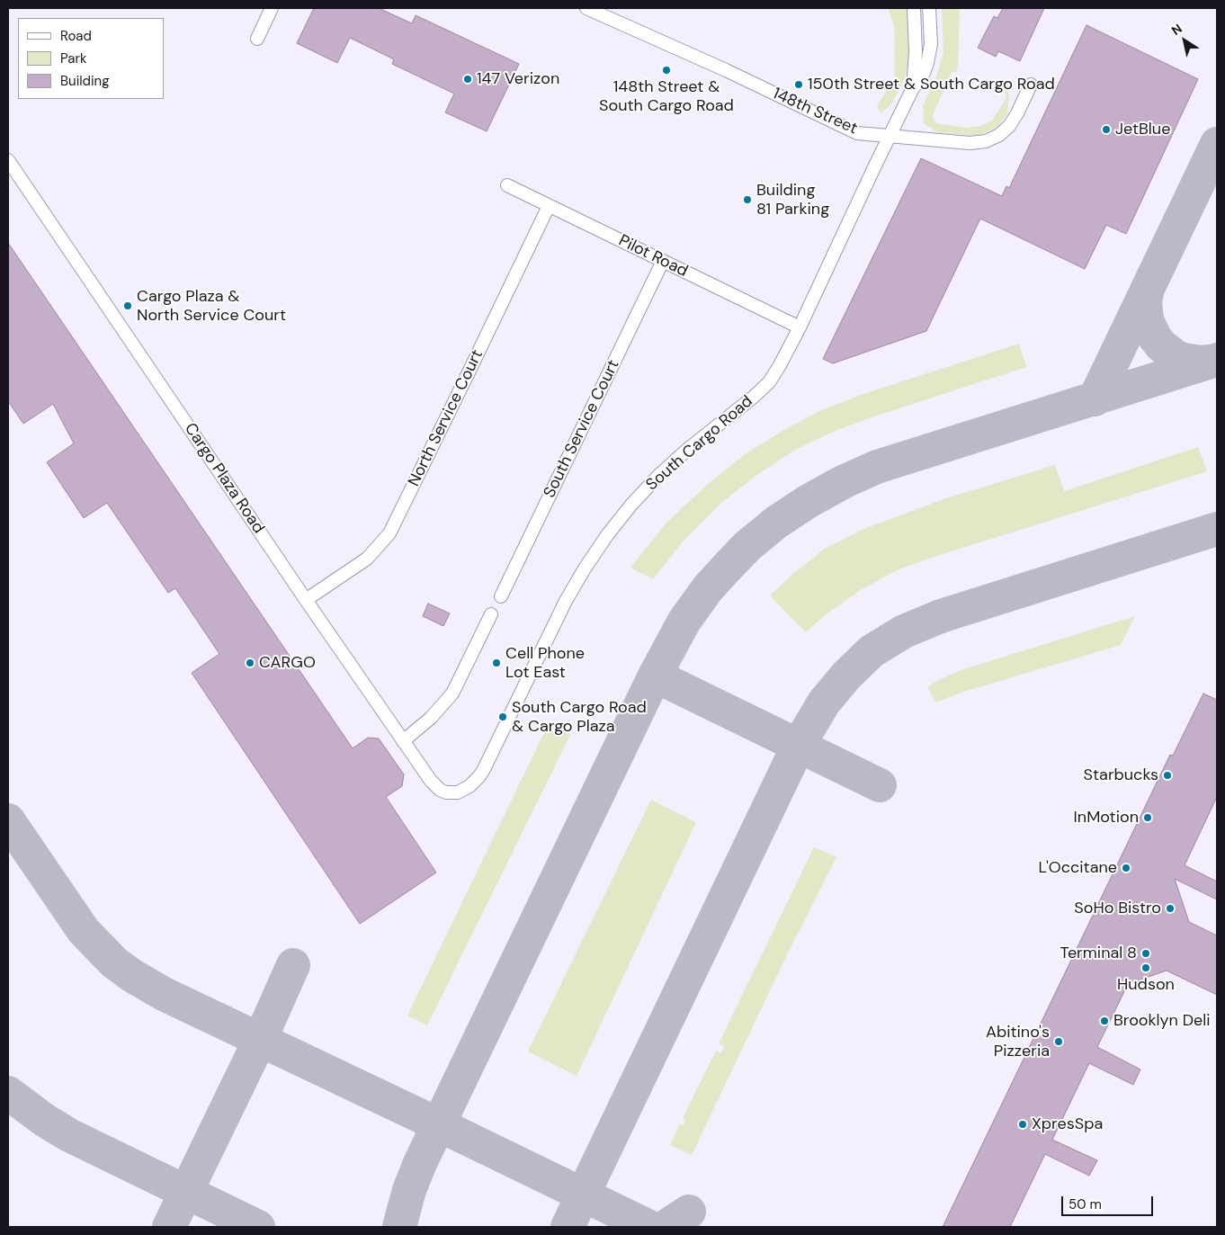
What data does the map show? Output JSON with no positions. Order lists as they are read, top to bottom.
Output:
{
  "streets": {
    "street": [
      "148th Street",
      "Pilot Road",
      "North Service Court",
      "South Service Court",
      "South Cargo Road",
      "Cargo Plaza Road"
    ]
  },
  "crossings": [
    ["148th Street", "South Cargo Road"],
    ["Pilot Road", "North Service Court"],
    ["Pilot Road", "South Service Court"],
    ["Pilot Road", "South Cargo Road"],
    ["North Service Court", "Cargo Plaza Road"],
    ["South Cargo Road", "Cargo Plaza Road"]
  ],
  "places": [
    "148th Street & South Cargo Road",
    "147 Verizon",
    "150th Street & South Cargo Road",
    "JetBlue",
    "Building 81 Parking",
    "Cargo Plaza & North Service Court",
    "CARGO",
    "Cell Phone Lot East",
    "South Cargo Road & Cargo Plaza",
    "Starbucks",
    "InMotion",
    "L'Occitane",
    "SoHo Bistro",
    "Terminal 8",
    "Hudson",
    "Brooklyn Deli",
    "Abitino's Pizzeria",
    "XpresSpa"
  ],
  "legend": ["Road", "Park", "Building"],
  "scale_bar": "50 m",
  "north": "top left"
}
